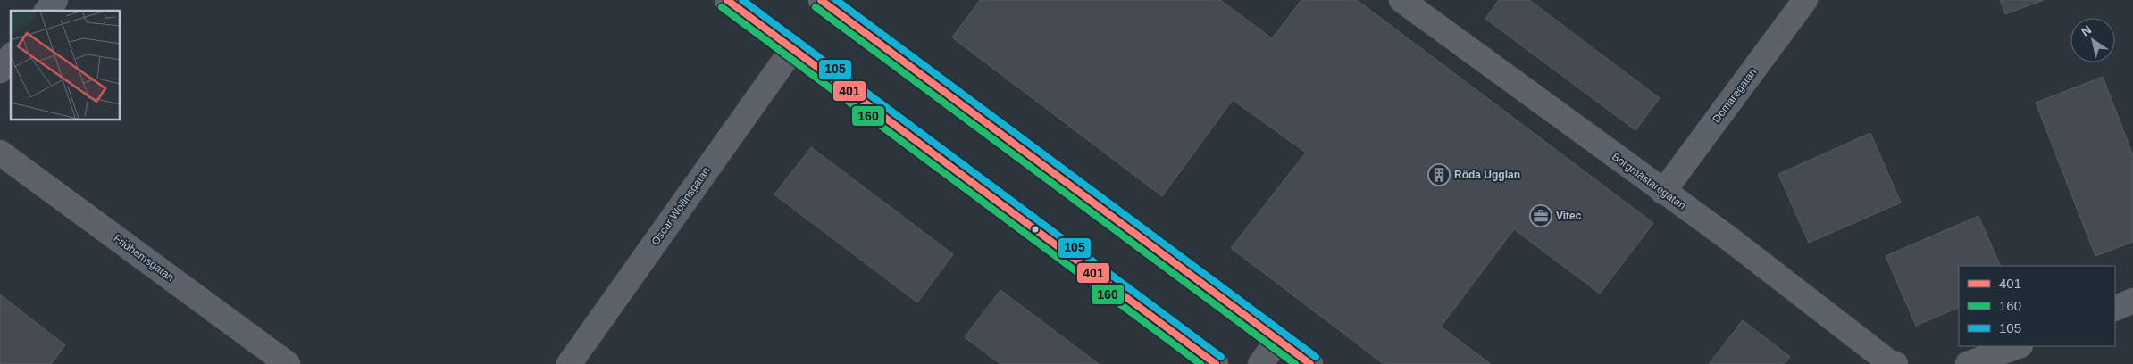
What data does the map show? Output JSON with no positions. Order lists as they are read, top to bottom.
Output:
{
  "streets": {
    "street": [
      "Domaregatan",
      "Borgmästaregatan",
      "Oscar Wollinsgatan",
      "Fridhemsgatan"
    ]
  },
  "crossings": [
    ["Domaregatan", "Borgmästaregatan"]
  ],
  "places": {
    "building": ["Röda Ugglan"],
    "office": ["Vitec"]
  },
  "lines": ["transit line 401", "transit line 105", "transit line 160"],
  "legend": ["401", "160", "105"],
  "north": "top left"
}
